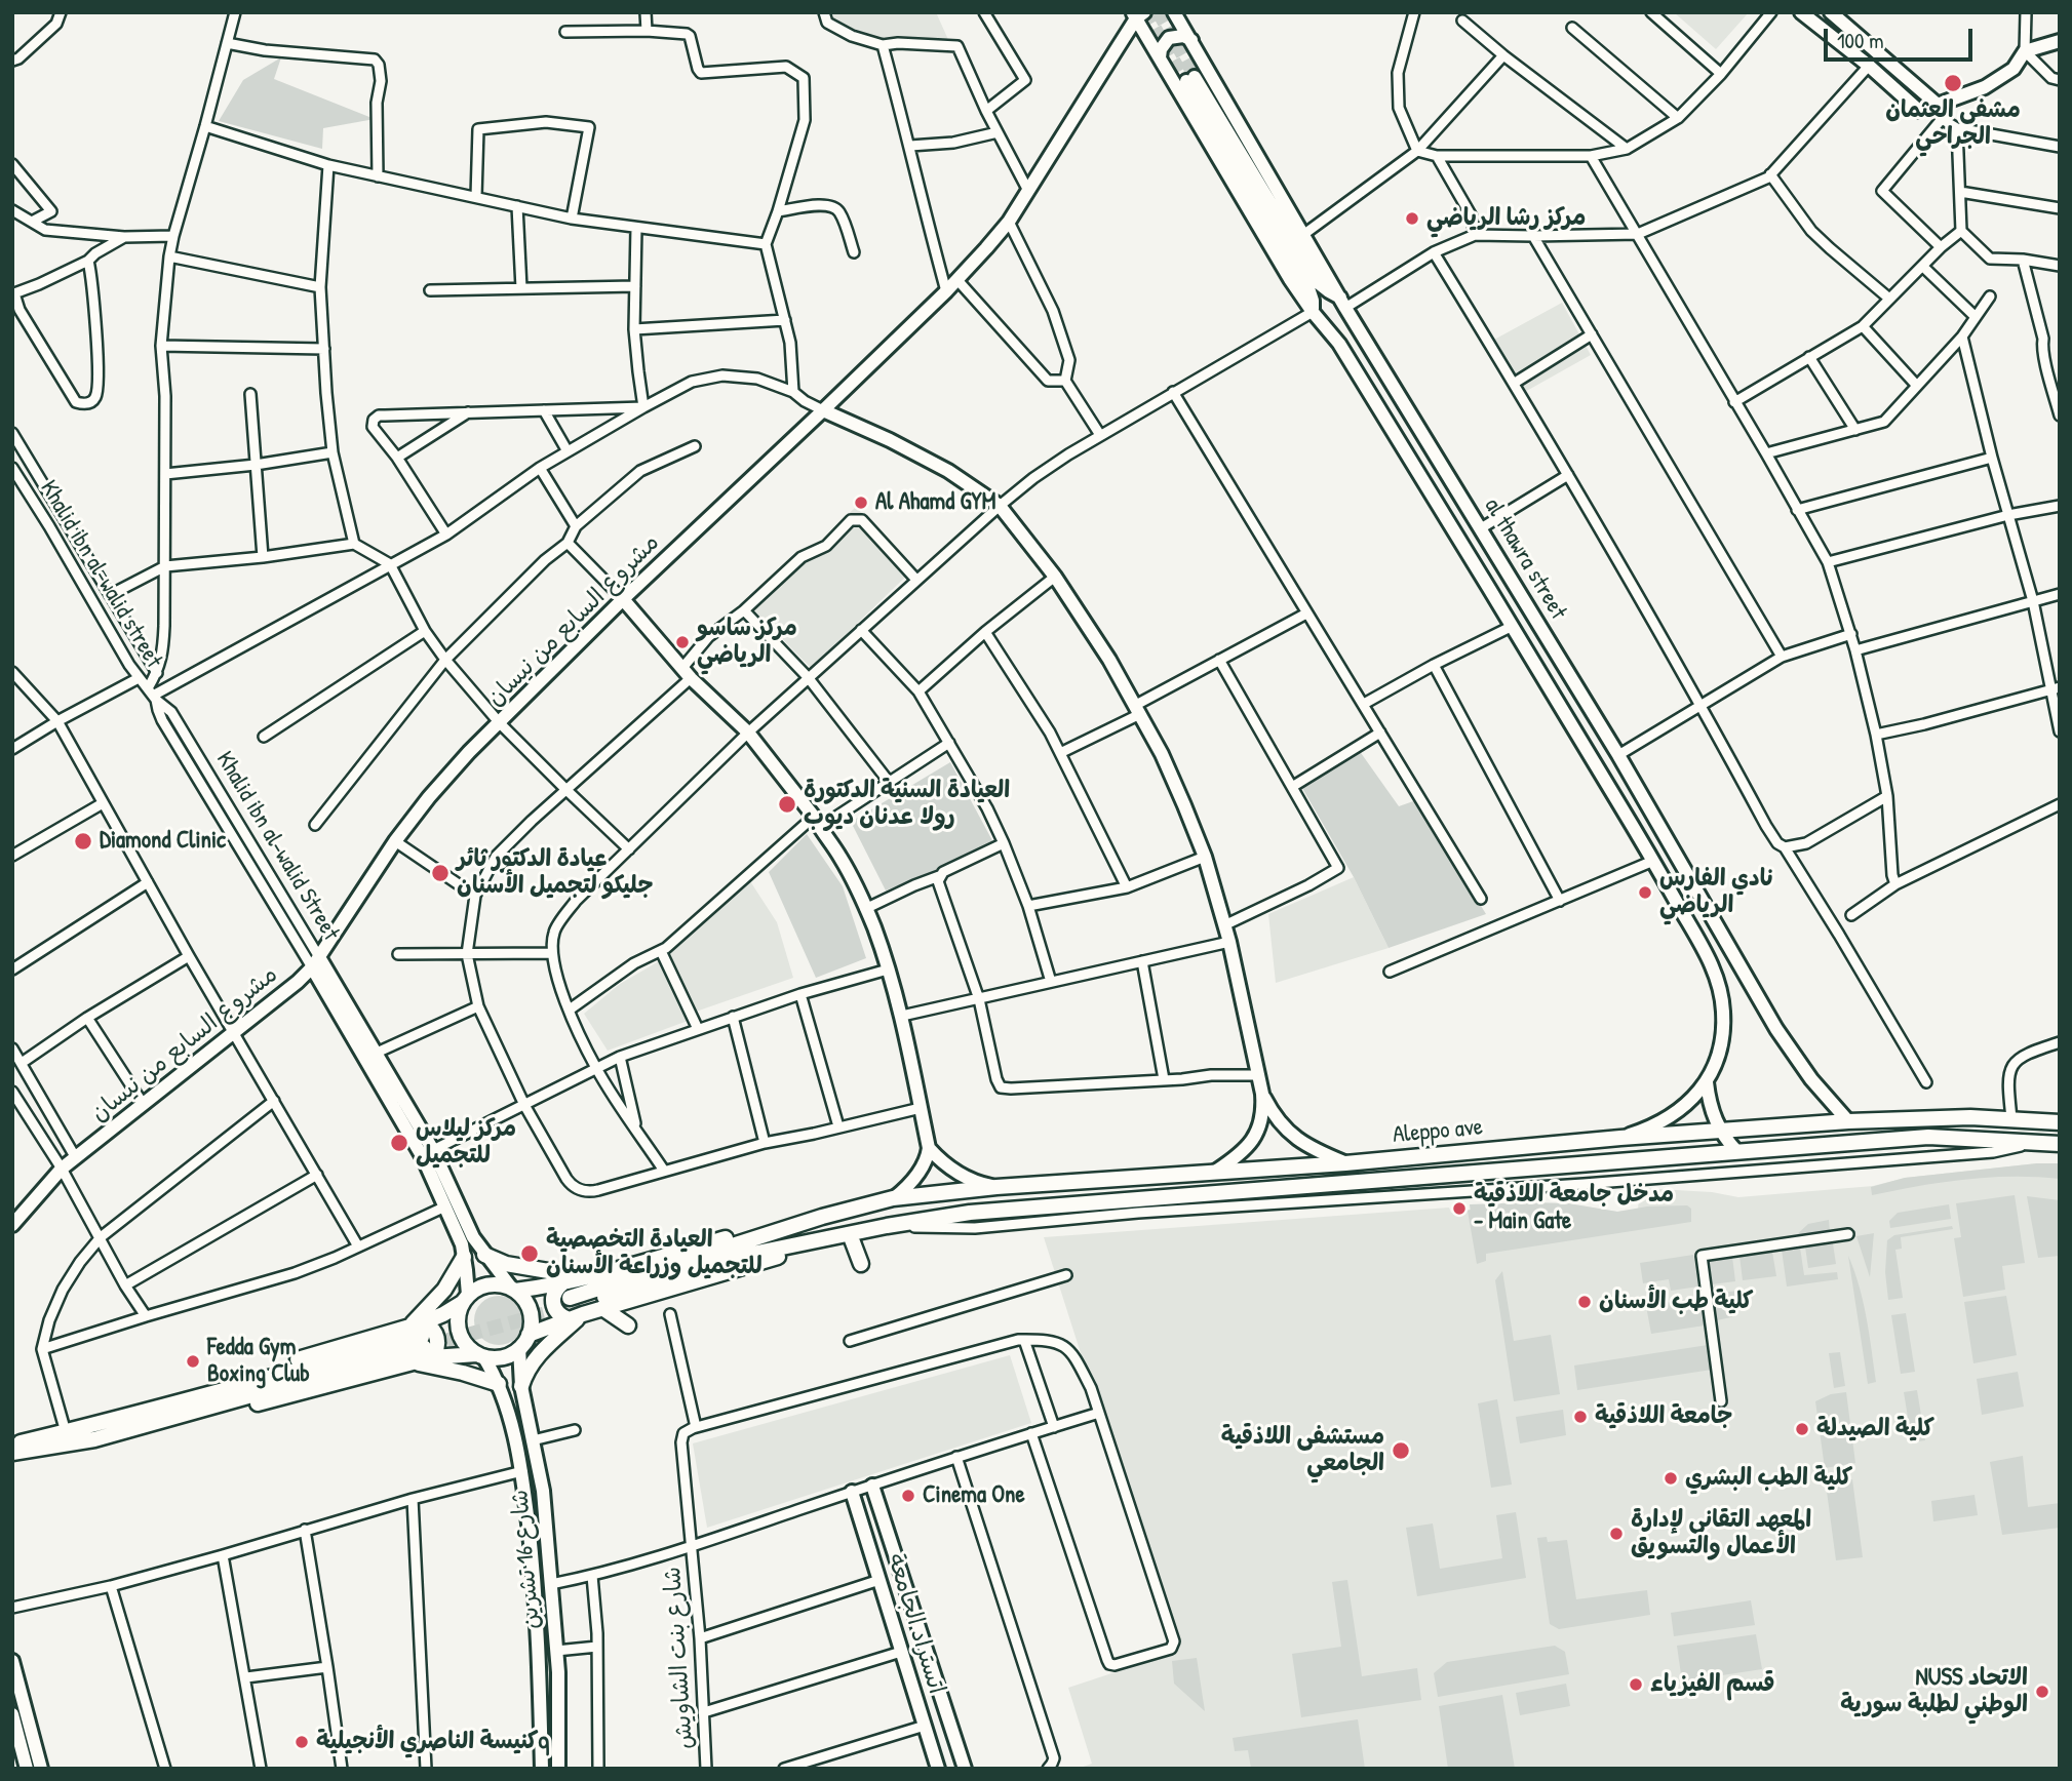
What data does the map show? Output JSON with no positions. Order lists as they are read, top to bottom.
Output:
{
  "streets": {
    "main road": [
      "al thawra street",
      "مشروع السابع من نيسان",
      "Khalid ibn al-walid Street",
      "Aleppo ave",
      "شارع 16 تشرين",
      "اتستراد الجامعة"
    ],
    "street": ["Khalid ibn al-walid street", "شارع بنت الشاويش"]
  },
  "crossings": [
    ["al thawra street", "مشروع السابع من نيسان"],
    ["al thawra street", "Aleppo ave"],
    ["Khalid ibn al-walid street", "Khalid ibn al-walid Street"],
    ["مشروع السابع من نيسان", "Khalid ibn al-walid Street"],
    ["Khalid ibn al-walid Street", "شارع 16 تشرين"]
  ],
  "places": [
    "مشفى العثمان الجراحي",
    "مركز رشا الرياضي",
    "Al Ahamd GYM",
    "مركز ساسو الرياضي",
    "العيادة السنية الدكتورة رولا عدنان ديوب",
    "Diamond Clinic",
    "عيادة الدكتور ثائر جليكو لتجميل الأسنان",
    "نادي الفارس الرياضي",
    "مركز ليلاس للتجميل",
    "مدخل جامعة اللاذقية - Main Gate",
    "العيادة التخصصية للتجميل وزراعة الأسنان",
    "كلية طب الأسنان",
    "Fedda Gym Boxing Club",
    "جامعة اللاذقية",
    "كلية الصيدلة",
    "مستشفى اللاذقية الجامعي",
    "كلية الطب البشري",
    "Cinema One",
    "المعهد التقاني لإدارة الأعمال والتسويق",
    "قسم الفيزياء",
    "NUSS الاتحاد الوطني لطلبة سورية",
    "كنيسة الناصري الأنجيليةq"
  ],
  "scale_bar": "100 m"
}
